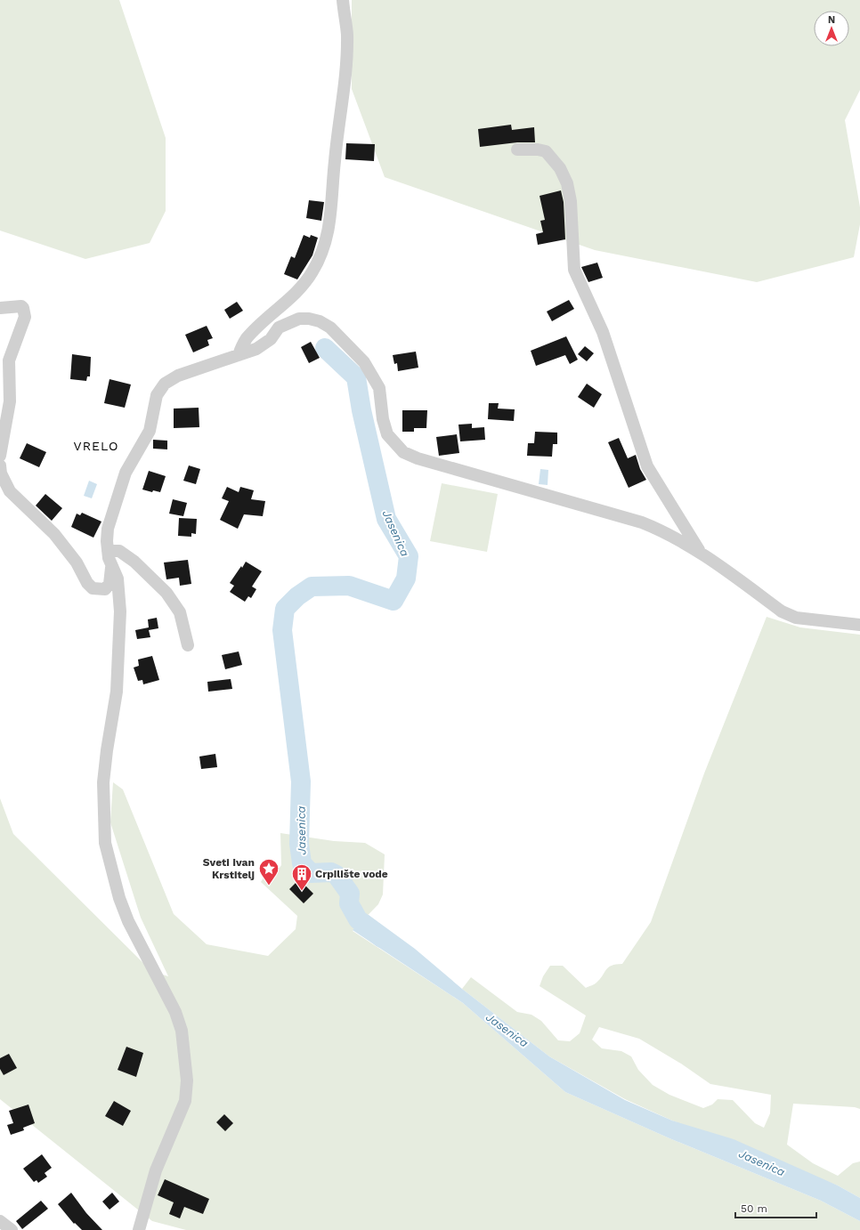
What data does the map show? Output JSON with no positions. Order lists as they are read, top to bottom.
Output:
{
  "districts": ["VRELO"],
  "water": ["Jasenica"],
  "places": {
    "place": ["Sveti Ivan Krstitelj"],
    "building": ["Crpilište vode"]
  },
  "scale_bar": "50 m",
  "north": "top"
}
